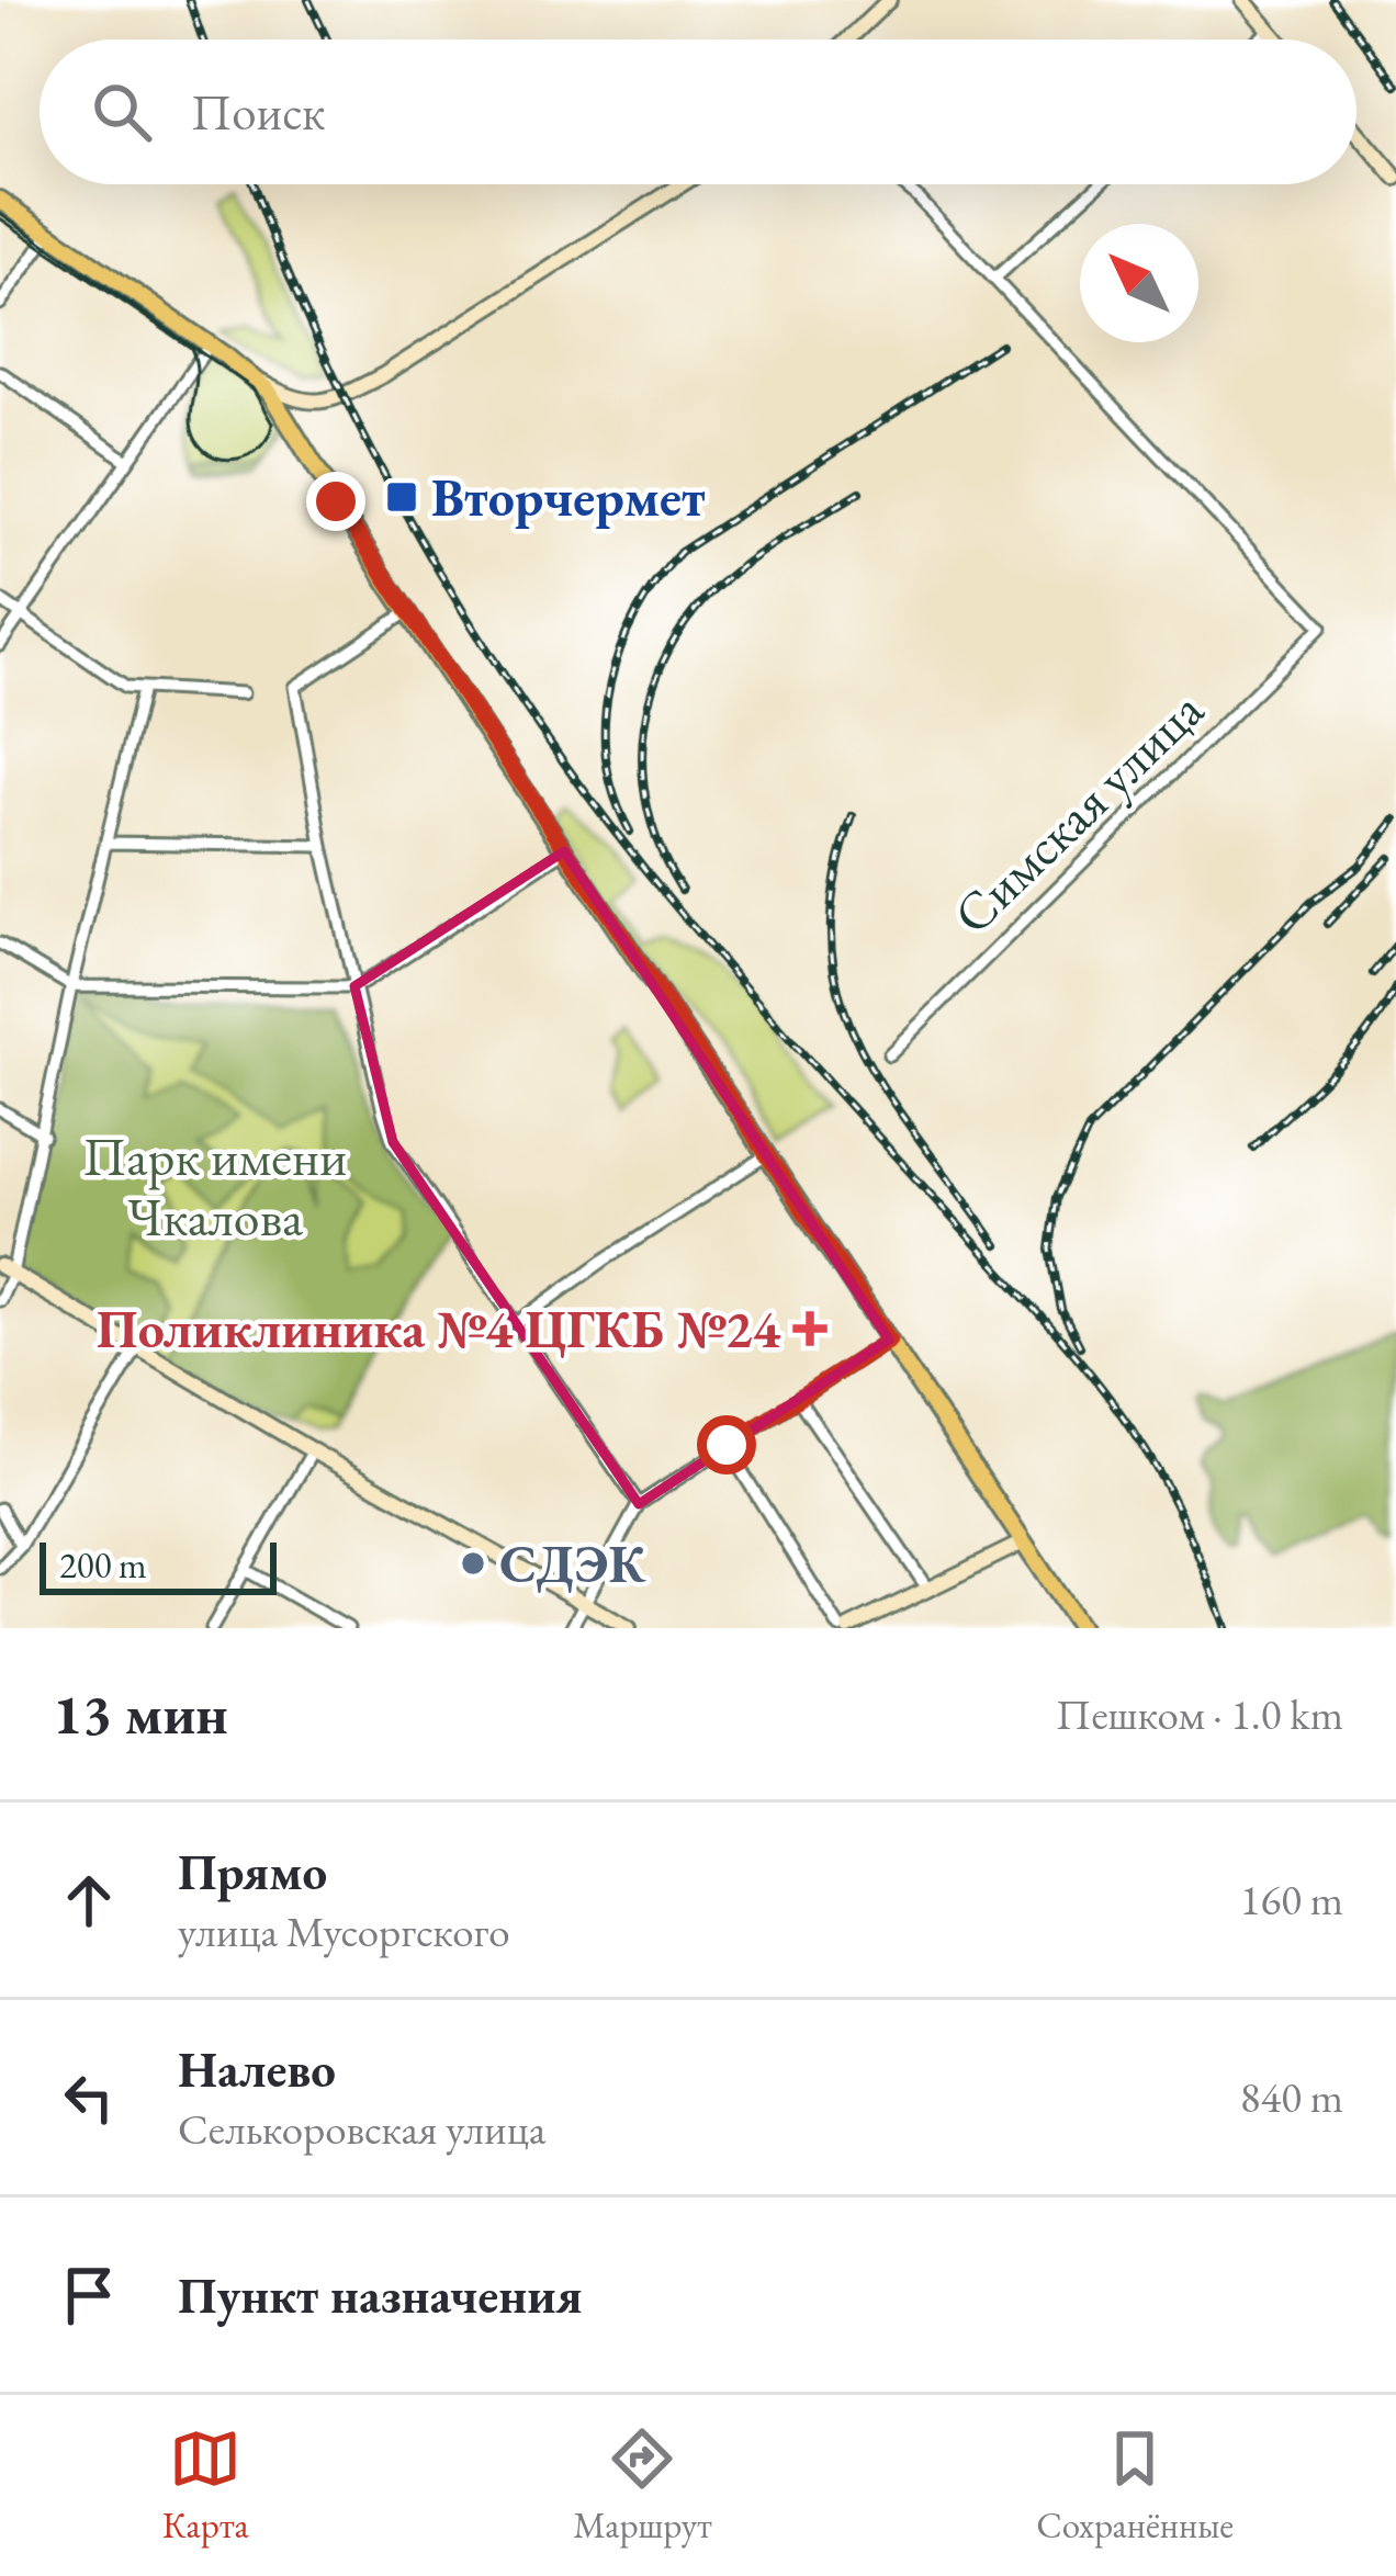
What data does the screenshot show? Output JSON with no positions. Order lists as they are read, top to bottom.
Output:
{
  "streets": {
    "street": ["Симская улица"]
  },
  "parks": ["Парк имени Чкалова"],
  "places": {
    "transit": ["Вторчермет"],
    "health": ["Поликлиника №4 ЦГКБ №24"],
    "other": ["СДЭК"]
  },
  "scale_bar": "200 m",
  "north": "top left",
  "page": {
    "search": "Поиск",
    "scale": "200 m",
    "heading": ["13 мин", "Пешком · 1.0 km"],
    "list": [
      ["Прямо", "улица Мусоргского", "160 m"],
      ["Налево", "Селькоровская улица", "840 m"],
      "Пункт назначения"
    ],
    "nav": ["Карта", "Маршрут", "Сохранённые"]
  }
}
